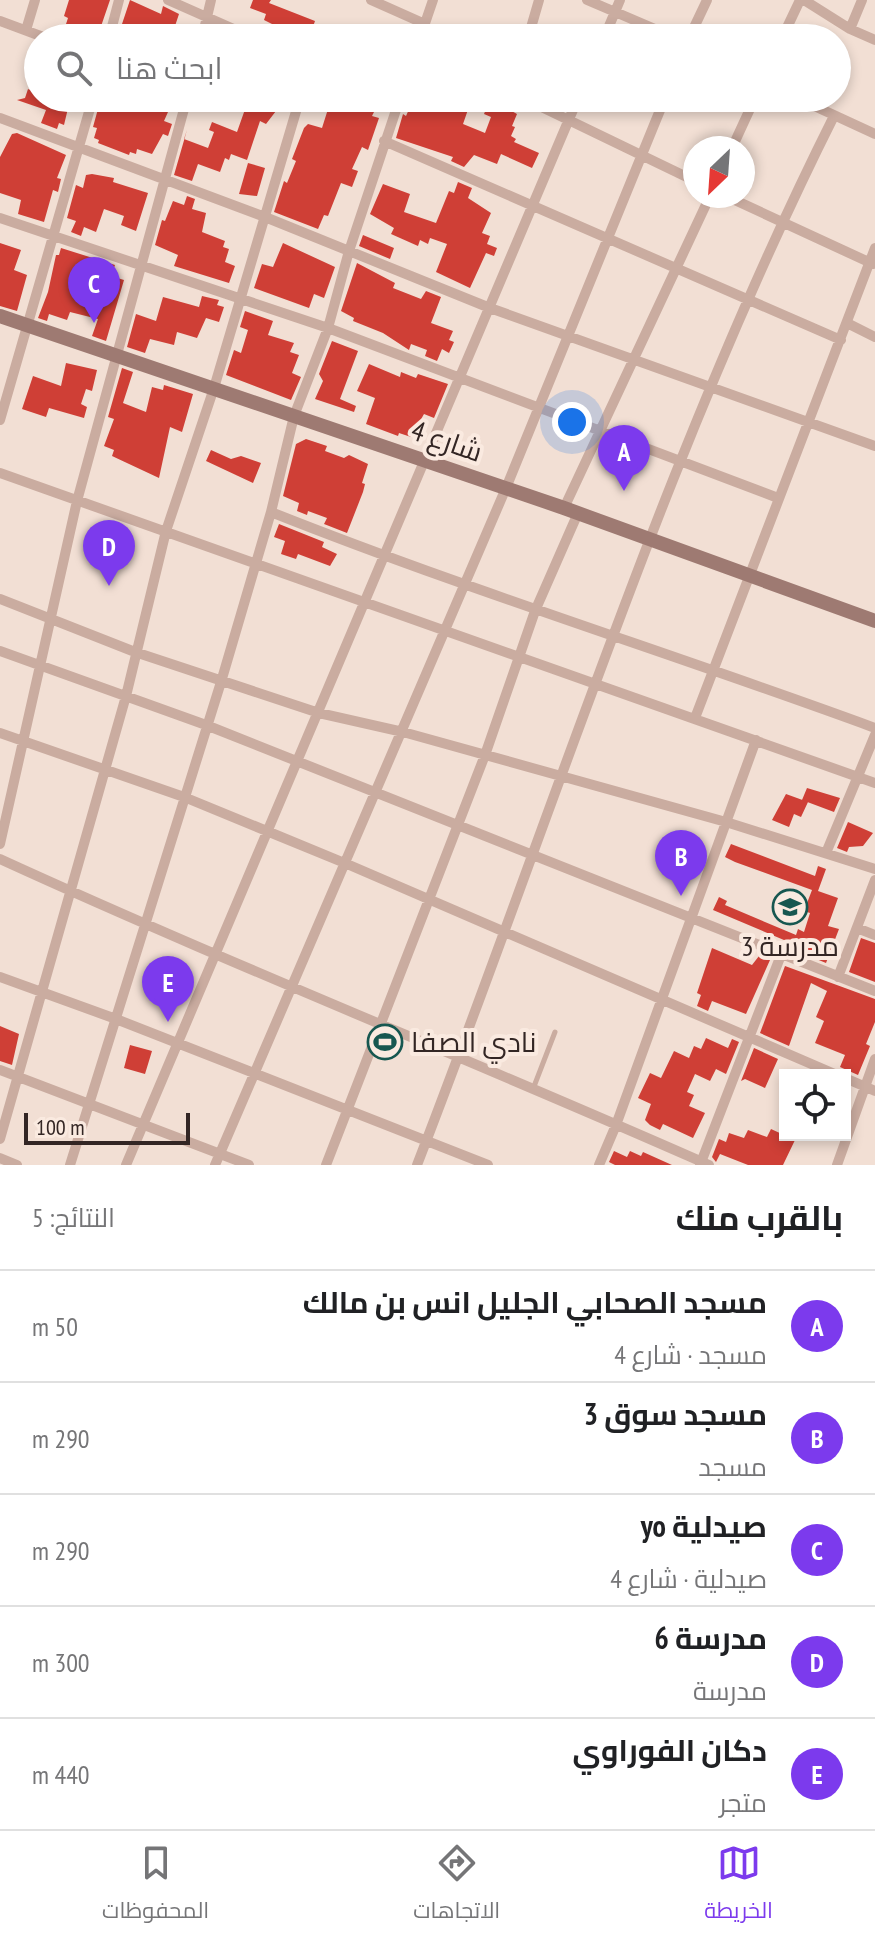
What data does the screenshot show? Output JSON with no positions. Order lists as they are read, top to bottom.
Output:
{
  "streets": {
    "street": ["شارع 4"]
  },
  "places": {
    "school or university": ["مدرسة 3"],
    "sports": ["نادي الصفا"]
  },
  "scale_bar": "100 m",
  "north": "bottom left",
  "page": {
    "search": "ابحث هنا",
    "pins": [
      "C",
      "A",
      "D",
      "B",
      "E"
    ],
    "scale": "100 m",
    "heading": ["بالقرب منك", "النتائج: 5"],
    "list": [
      {
        "mark": "A",
        "name": "مسجد الصحابي الجليل انس بن مالك",
        "note": "مسجد · شارع 4",
        "value": "50 m"
      },
      {
        "mark": "B",
        "name": "مسجد سوق 3",
        "note": "مسجد",
        "value": "290 m"
      },
      {
        "mark": "C",
        "name": "صيدلية yo",
        "note": "صيدلية · شارع 4",
        "value": "290 m"
      },
      {
        "mark": "D",
        "name": "مدرسة 6",
        "note": "مدرسة",
        "value": "300 m"
      },
      {
        "mark": "E",
        "name": "دكان الفوراوي",
        "note": "متجر",
        "value": "440 m"
      }
    ],
    "nav": ["الخريطة", "الاتجاهات", "المحفوظات"]
  }
}
